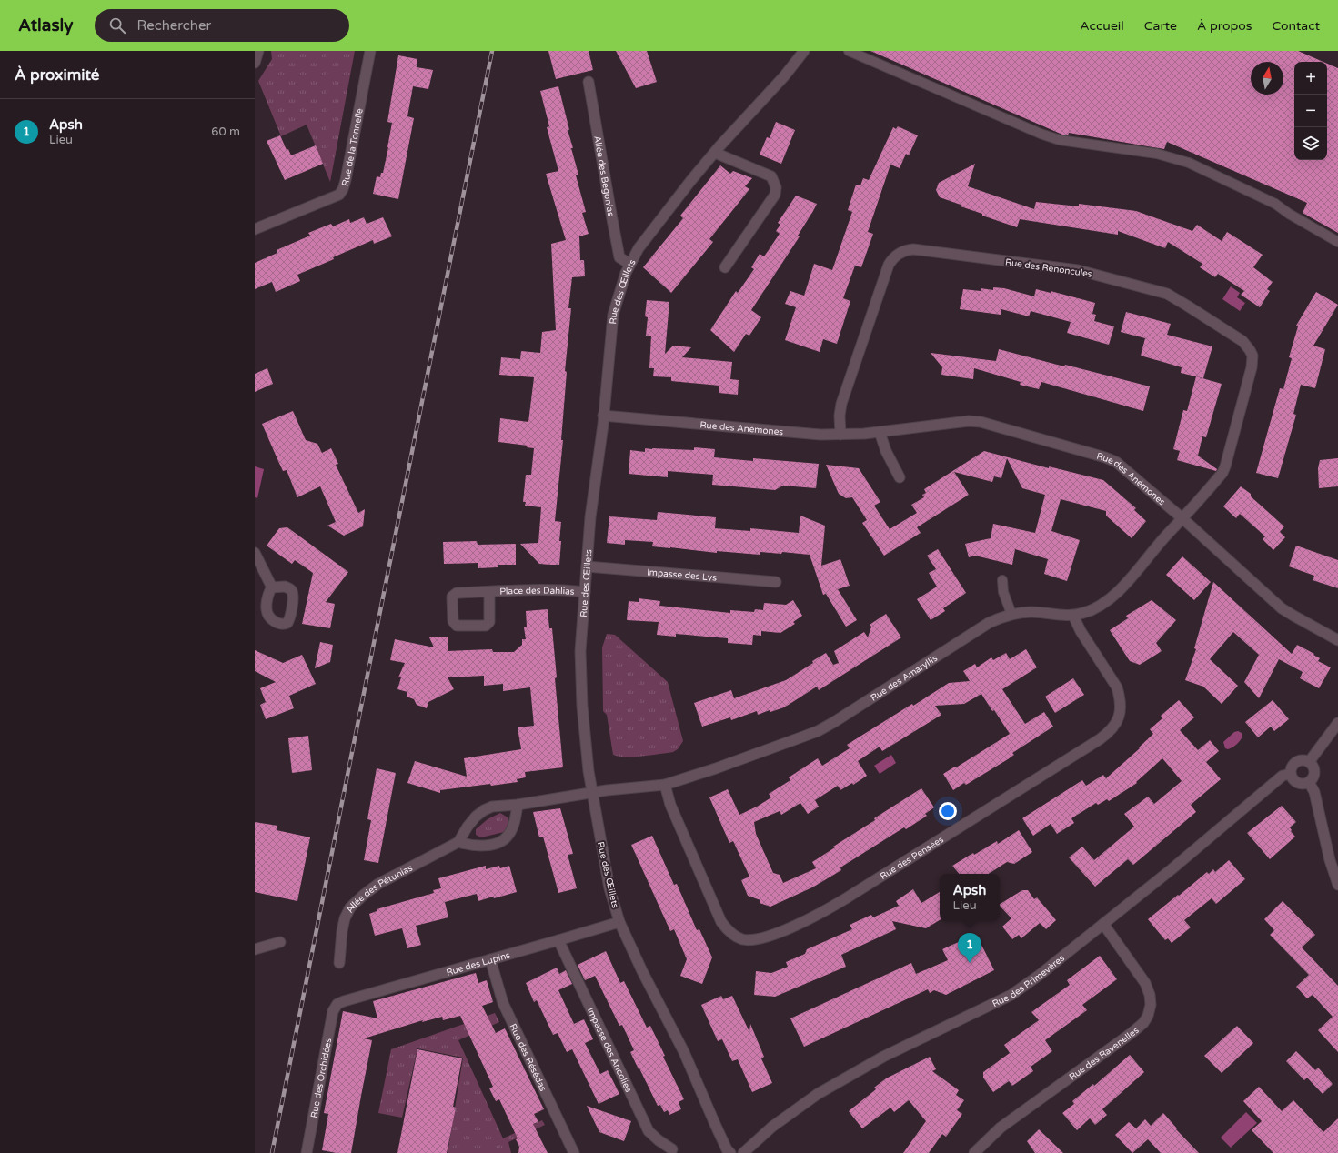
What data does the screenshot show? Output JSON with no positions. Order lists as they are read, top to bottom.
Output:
{
  "streets": {
    "street": [
      "Rue de la Tonnelle",
      "Allée des Bégonias",
      "Rue des Renoncules",
      "Rue des Œillets",
      "Rue des Anémones",
      "Impasse des Lys",
      "Place des Dahlias",
      "Rue des Amaryllis",
      "Rue des Pensées",
      "Allée des Pétunias",
      "Rue des Lupins",
      "Rue des Primevères",
      "Impasse des Ancolies",
      "Rue des Ravenelles",
      "Rue des Résédas",
      "Rue des Orchidées"
    ]
  },
  "crossings": [
    ["Allée des Bégonias", "Rue des Œillets"],
    ["Rue des Renoncules", "Rue des Anémones"],
    ["Rue des Renoncules", "Rue des Amaryllis"],
    ["Rue des Œillets", "Rue des Anémones"],
    ["Rue des Œillets", "Impasse des Lys"],
    ["Rue des Œillets", "Place des Dahlias"],
    ["Rue des Œillets", "Rue des Amaryllis"],
    ["Rue des Œillets", "Rue des Lupins"],
    ["Rue des Anémones", "Rue des Amaryllis"],
    ["Rue des Amaryllis", "Rue des Pensées"],
    ["Rue des Lupins", "Impasse des Ancolies"],
    ["Rue des Lupins", "Rue des Résédas"],
    ["Rue des Lupins", "Rue des Orchidées"],
    ["Rue des Primevères", "Rue des Ravenelles"]
  ],
  "north": "top",
  "page": {
    "header": "Atlasly",
    "search": "Rechercher",
    "nav": [
      "Accueil",
      "Carte",
      "À propos",
      "Contact"
    ],
    "heading": "À proximité",
    "map_buttons": ["+", "−"],
    "list": [
      {
        "mark": "1",
        "name": "Apsh",
        "note": "Lieu",
        "value": "60 m"
      }
    ],
    "popup": ["Apsh", "Lieu"],
    "pins": "1"
  }
}
